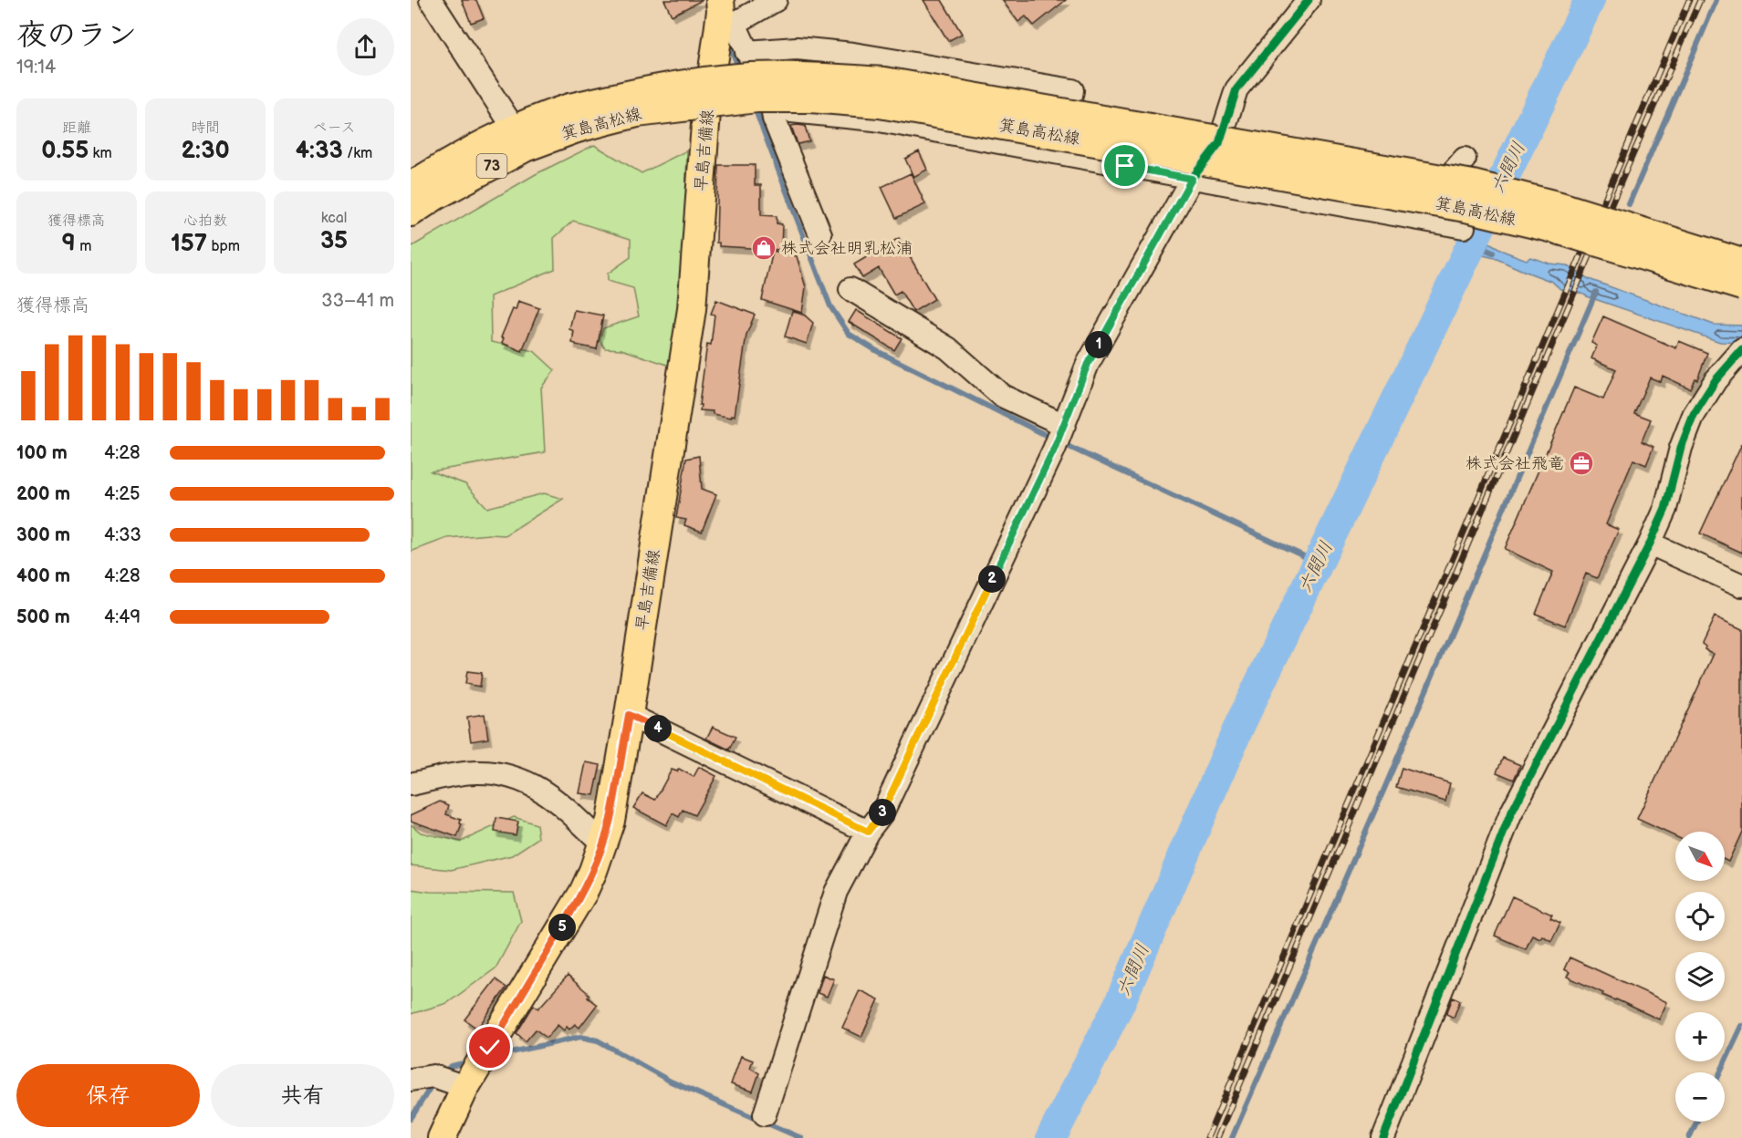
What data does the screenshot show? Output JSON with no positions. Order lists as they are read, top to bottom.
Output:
{
  "streets": {
    "main road": ["箕島高松線", "早島吉備線", "73"]
  },
  "water": ["六間川"],
  "places": {
    "shop": ["株式会社明乳松浦"],
    "office": ["株式会社飛竜"]
  },
  "north": "bottom right",
  "page": {
    "heading": ["夜のラン", "19:14"],
    "stats": [
      ["距離", "0.55 km"],
      ["時間", "2:30"],
      ["ペース", "4:33 /km"],
      ["獲得標高", "9 m"],
      ["心拍数", "157 bpm"],
      ["kcal", "35"]
    ],
    "chart": ["獲得標高", "33–41 m"],
    "pins": [
      "1",
      "2",
      "4",
      "3",
      "5"
    ],
    "list": [
      {
        "name": "100 m",
        "note": "4:28"
      },
      {
        "name": "200 m",
        "note": "4:25"
      },
      {
        "name": "300 m",
        "note": "4:33"
      },
      {
        "name": "400 m",
        "note": "4:28"
      },
      {
        "name": "500 m",
        "note": "4:49"
      }
    ],
    "map_buttons": ["+", "−"],
    "buttons": ["保存", "共有"]
  }
}
